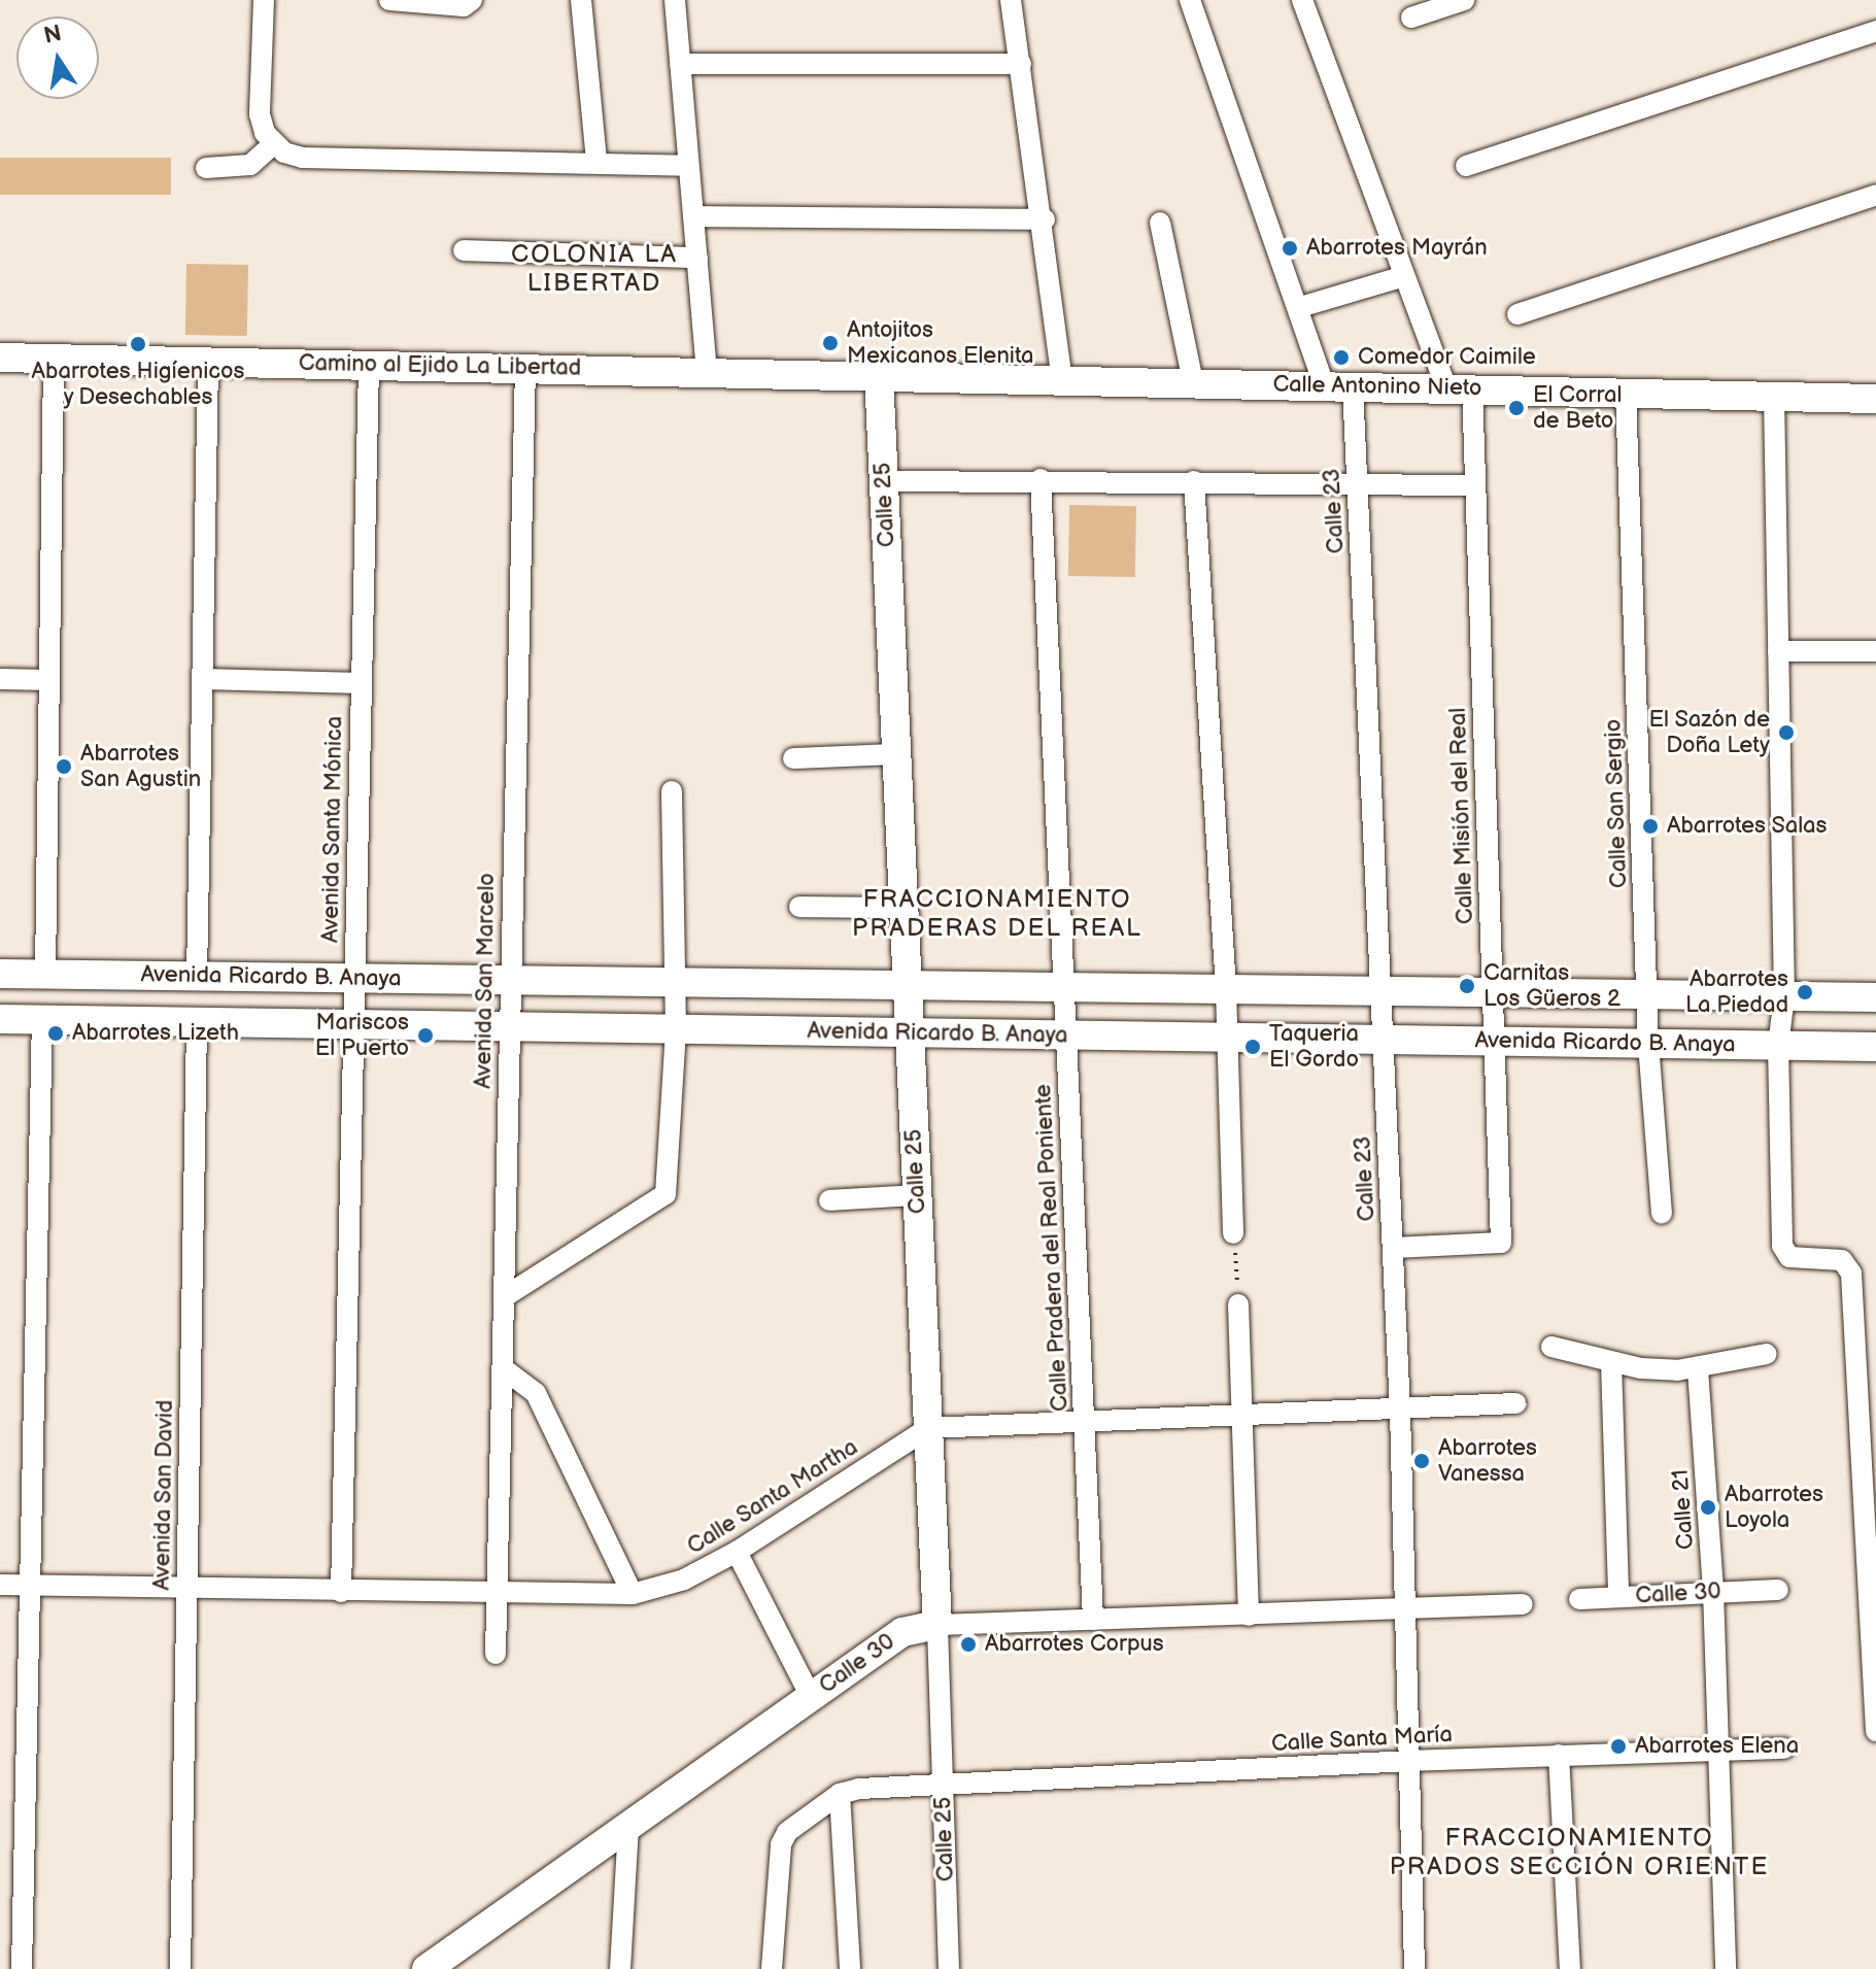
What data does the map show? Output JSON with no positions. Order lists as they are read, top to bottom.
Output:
{
  "streets": {
    "street": [
      "Camino al Ejido La Libertad",
      "Calle Antonino Nieto",
      "Calle 25",
      "Calle 23",
      "Calle San Sergio",
      "Calle Misión del Real",
      "Avenida Santa Mónica",
      "Avenida Ricardo B. Anaya",
      "Avenida San Marcelo",
      "Calle Pradera del Real Poniente",
      "Avenida San David",
      "Calle Santa Martha",
      "Calle 21",
      "Calle 30",
      "Calle Santa María"
    ]
  },
  "crossings": [
    ["Camino al Ejido La Libertad", "Calle Antonino Nieto"],
    ["Camino al Ejido La Libertad", "Calle 25"],
    ["Camino al Ejido La Libertad", "Avenida Santa Mónica"],
    ["Camino al Ejido La Libertad", "Avenida San Marcelo"],
    ["Calle Antonino Nieto", "Calle 25"],
    ["Calle Antonino Nieto", "Calle 23"],
    ["Calle Antonino Nieto", "Calle San Sergio"],
    ["Calle Antonino Nieto", "Calle Misión del Real"],
    ["Calle 25", "Avenida Ricardo B. Anaya"],
    ["Calle 25", "Calle Santa Martha"],
    ["Calle 25", "Calle 30"],
    ["Calle 25", "Calle Santa María"],
    ["Calle 23", "Calle Misión del Real"],
    ["Calle 23", "Avenida Ricardo B. Anaya"],
    ["Calle 23", "Calle 30"],
    ["Calle 23", "Calle Santa María"],
    ["Calle San Sergio", "Avenida Ricardo B. Anaya"],
    ["Calle Misión del Real", "Avenida Ricardo B. Anaya"],
    ["Avenida Santa Mónica", "Avenida Ricardo B. Anaya"],
    ["Avenida Santa Mónica", "Calle Santa Martha"],
    ["Avenida Ricardo B. Anaya", "Avenida San Marcelo"],
    ["Avenida Ricardo B. Anaya", "Calle Pradera del Real Poniente"],
    ["Avenida Ricardo B. Anaya", "Avenida San David"],
    ["Avenida San Marcelo", "Calle Santa Martha"],
    ["Calle Pradera del Real Poniente", "Calle 30"],
    ["Avenida San David", "Calle Santa Martha"],
    ["Calle 21", "Calle 30"],
    ["Calle 21", "Calle Santa María"]
  ],
  "districts": ["COLONIA LA LIBERTAD", "FRACCIONAMIENTO PRADERAS DEL REAL", "FRACCIONAMIENTO PRADOS SECCIÓN ORIENTE"],
  "places": [
    "Abarrotes Mayrán",
    "Antojitos Mexicanos Elenita",
    "Abarrotes Higíenicos y Desechables",
    "Comedor Caimile",
    "El Corral de Beto",
    "El Sazón de Doña Lety",
    "Abarrotes San Agustin",
    "Abarrotes Salas",
    "Carnitas Los Güeros 2",
    "Abarrotes La Piedad",
    "Abarrotes Lizeth",
    "Mariscos El Puerto",
    "Taqueria El Gordo",
    "Abarrotes Vanessa",
    "Abarrotes Loyola",
    "Abarrotes Corpus",
    "Abarrotes Elena"
  ],
  "north": "top"
}
